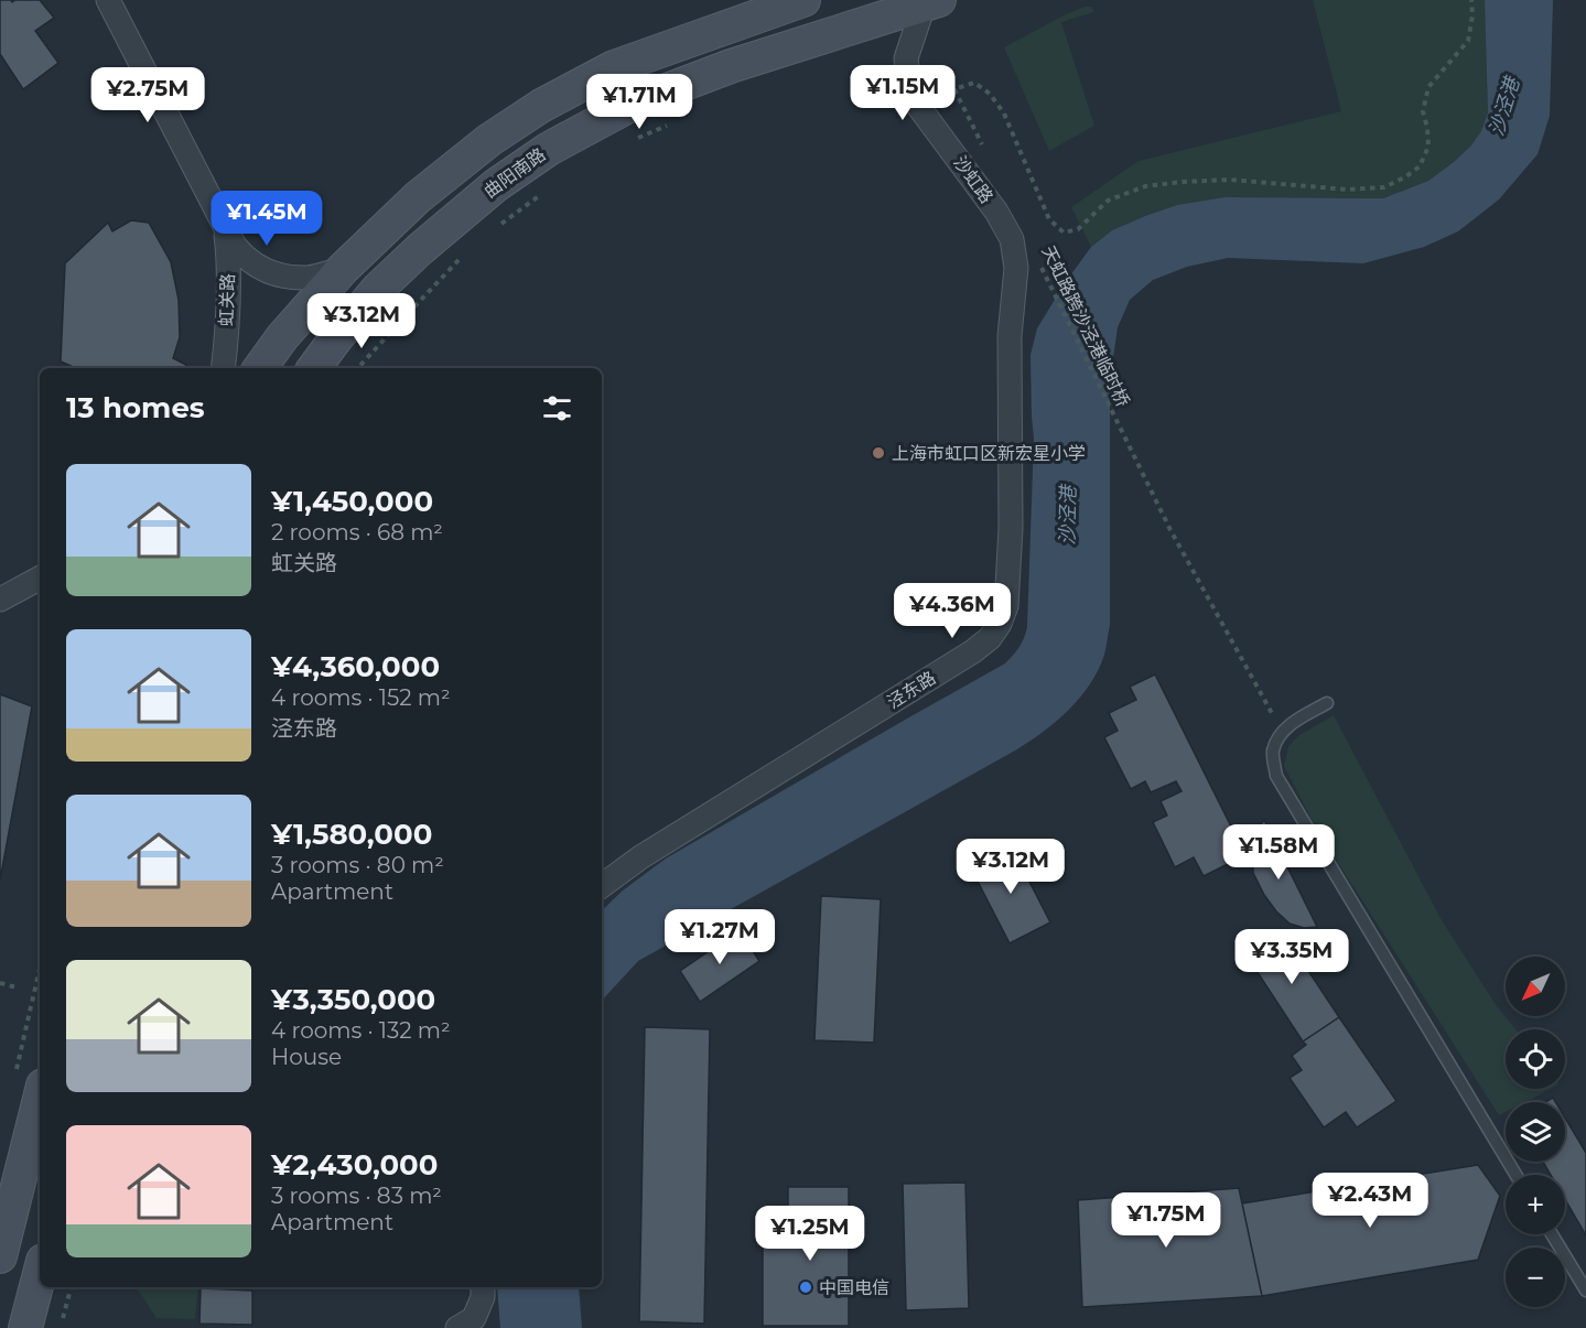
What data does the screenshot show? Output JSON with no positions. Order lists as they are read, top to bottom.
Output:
{
  "streets": {
    "main road": ["曲阳南路"],
    "street": ["沙虹路", "虹关路", "泾东路"],
    "path": ["天虹路跨沙泾港临时桥"]
  },
  "crossings": [
    ["曲阳南路", "沙虹路"],
    ["沙虹路", "泾东路"]
  ],
  "water": ["沙泾港"],
  "places": ["上海市虹口区新宏星小学", "中国电信"],
  "north": "bottom left",
  "page": {
    "price": [
      "¥1.15M",
      "¥2.75M",
      "¥1.71M",
      "¥1.45M",
      "¥3.12M",
      "¥4.36M",
      "¥1.58M",
      "¥3.12M",
      "¥1.27M",
      "¥3.35M",
      "¥2.43M",
      "¥1.75M",
      "¥1.25M"
    ],
    "heading": "13 homes",
    "list": [
      {
        "name": "¥1,450,000",
        "note": "2 rooms · 68 m² · 虹关路"
      },
      {
        "name": "¥4,360,000",
        "note": "4 rooms · 152 m² · 泾东路"
      },
      {
        "name": "¥1,580,000",
        "note": "3 rooms · 80 m² · Apartment"
      },
      {
        "name": "¥3,350,000",
        "note": "4 rooms · 132 m² · House"
      },
      {
        "name": "¥2,430,000",
        "note": "3 rooms · 83 m² · Apartment"
      }
    ],
    "map_buttons": ["+", "−"]
  }
}
